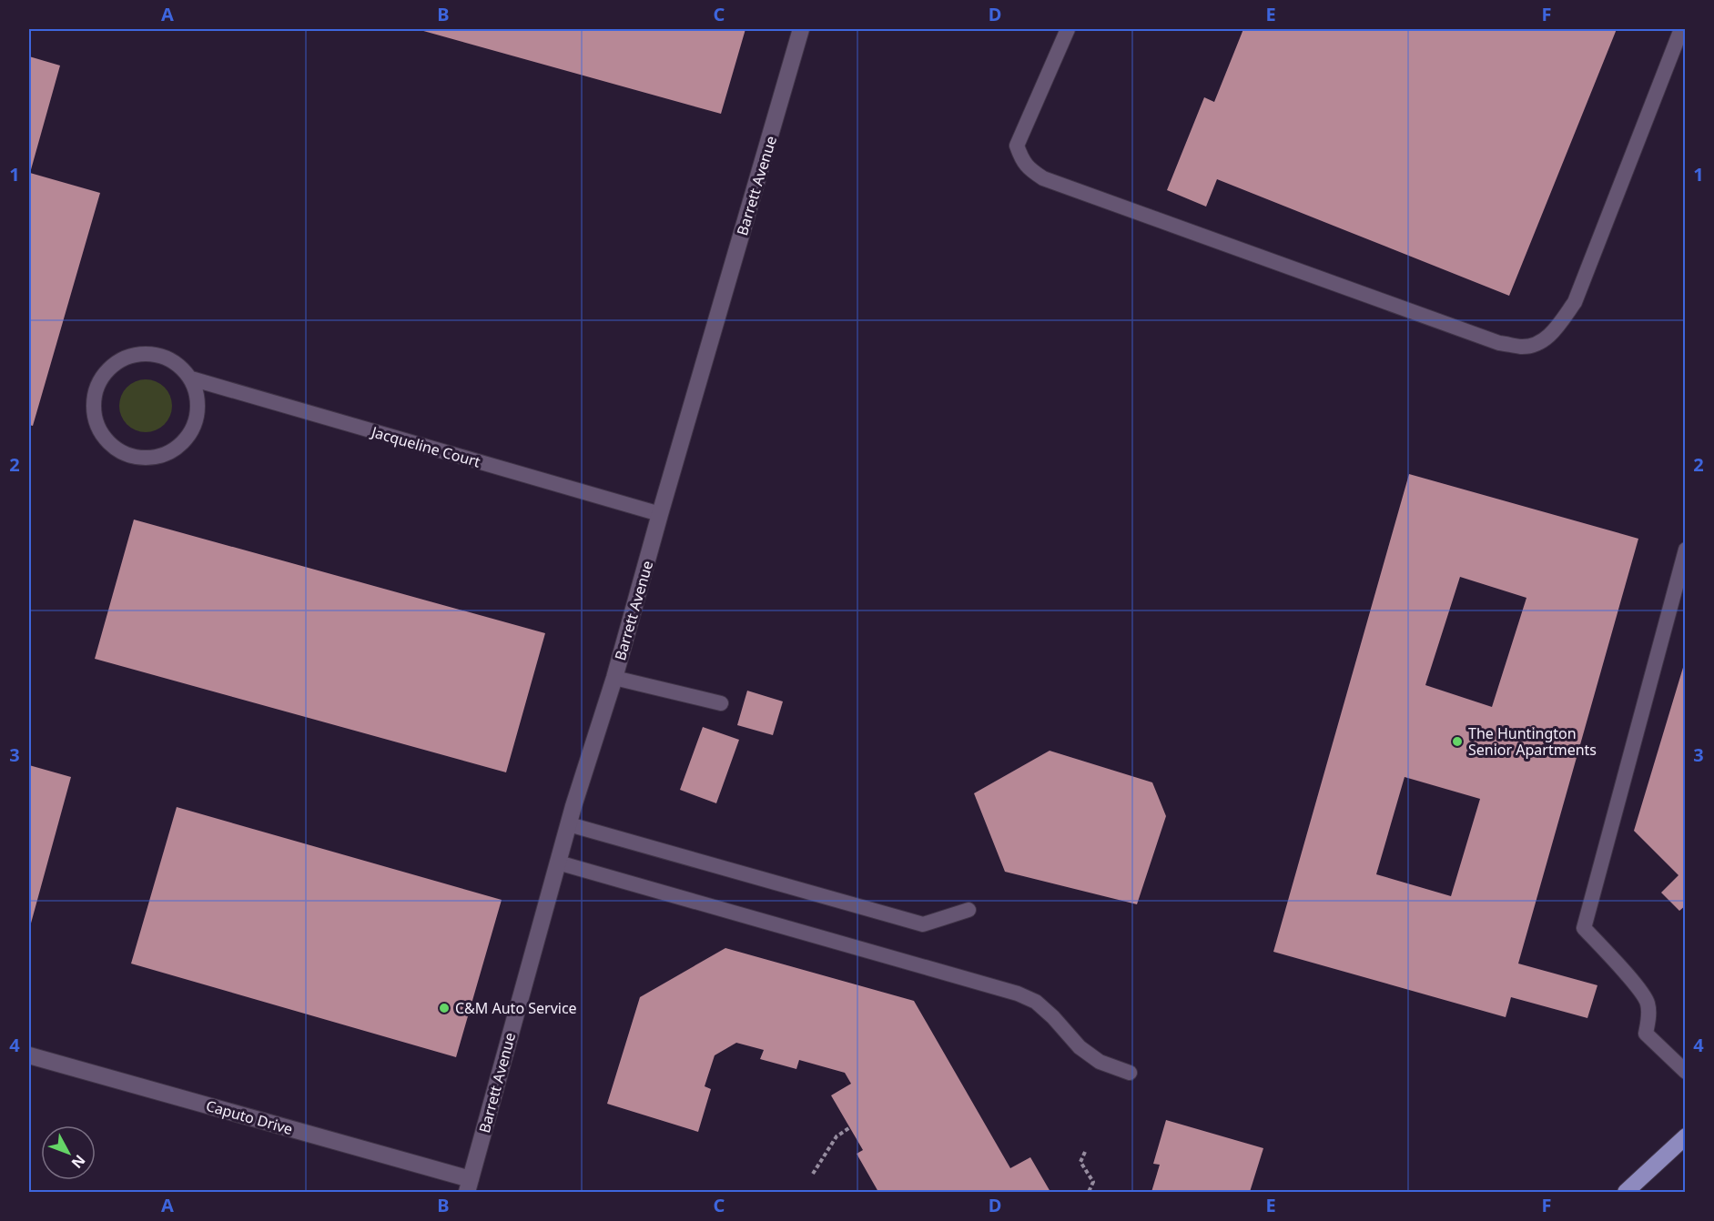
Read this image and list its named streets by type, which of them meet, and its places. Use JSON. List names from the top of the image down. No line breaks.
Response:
{"streets":{"street":["Barrett Avenue","Caputo Drive"],"lane":["Jacqueline Court"]},"crossings":[["Barrett Avenue","Jacqueline Court"],["Barrett Avenue","Caputo Drive"]],"places":["The Huntington Senior Apartments","C&M Auto Service"],"north":"bottom right","grid":{"columns":["A","B","C","D","E","F"],"rows":["1","2","3","4"]}}
